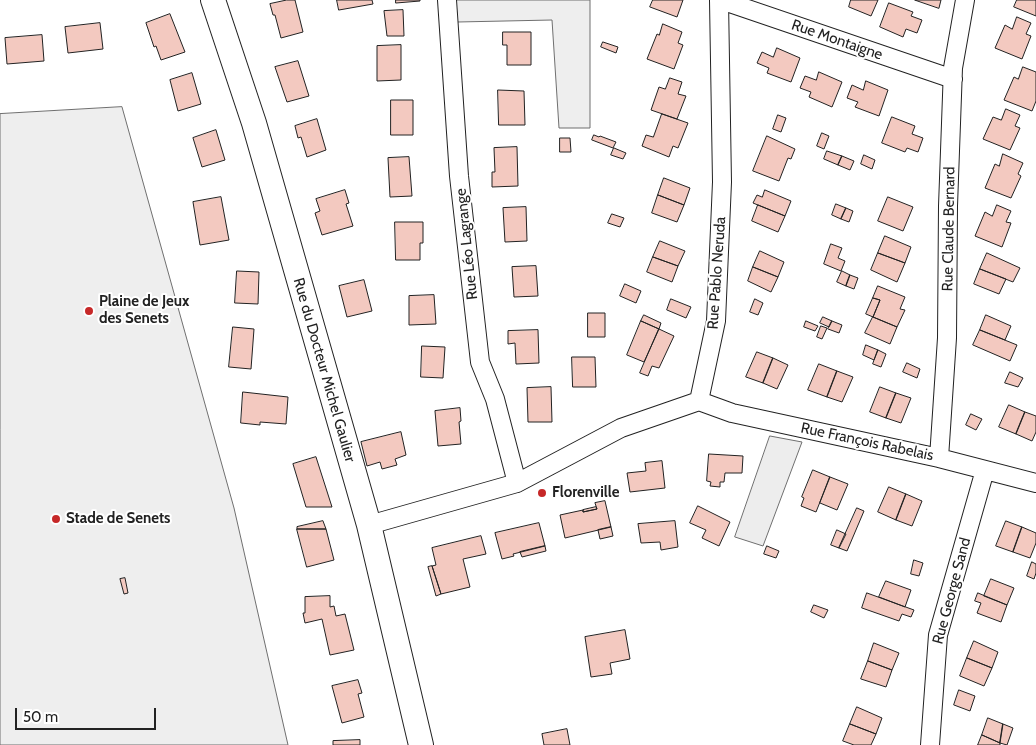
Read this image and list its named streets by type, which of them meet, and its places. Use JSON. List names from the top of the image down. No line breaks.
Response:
{"streets":{"street":["Rue Montaigne","Rue Claude Bernard","Rue Léo Lagrange","Rue Pablo Neruda","Rue du Docteur Michel Gaulier","Rue François Rabelais","Rue George Sand"]},"crossings":[["Rue Montaigne","Rue Claude Bernard"],["Rue Montaigne","Rue Pablo Neruda"],["Rue Claude Bernard","Rue François Rabelais"],["Rue Pablo Neruda","Rue François Rabelais"],["Rue François Rabelais","Rue George Sand"]],"places":["Plaine de Jeux des Senets","Florenville","Stade de Senets"],"scale_bar":"50 m"}
